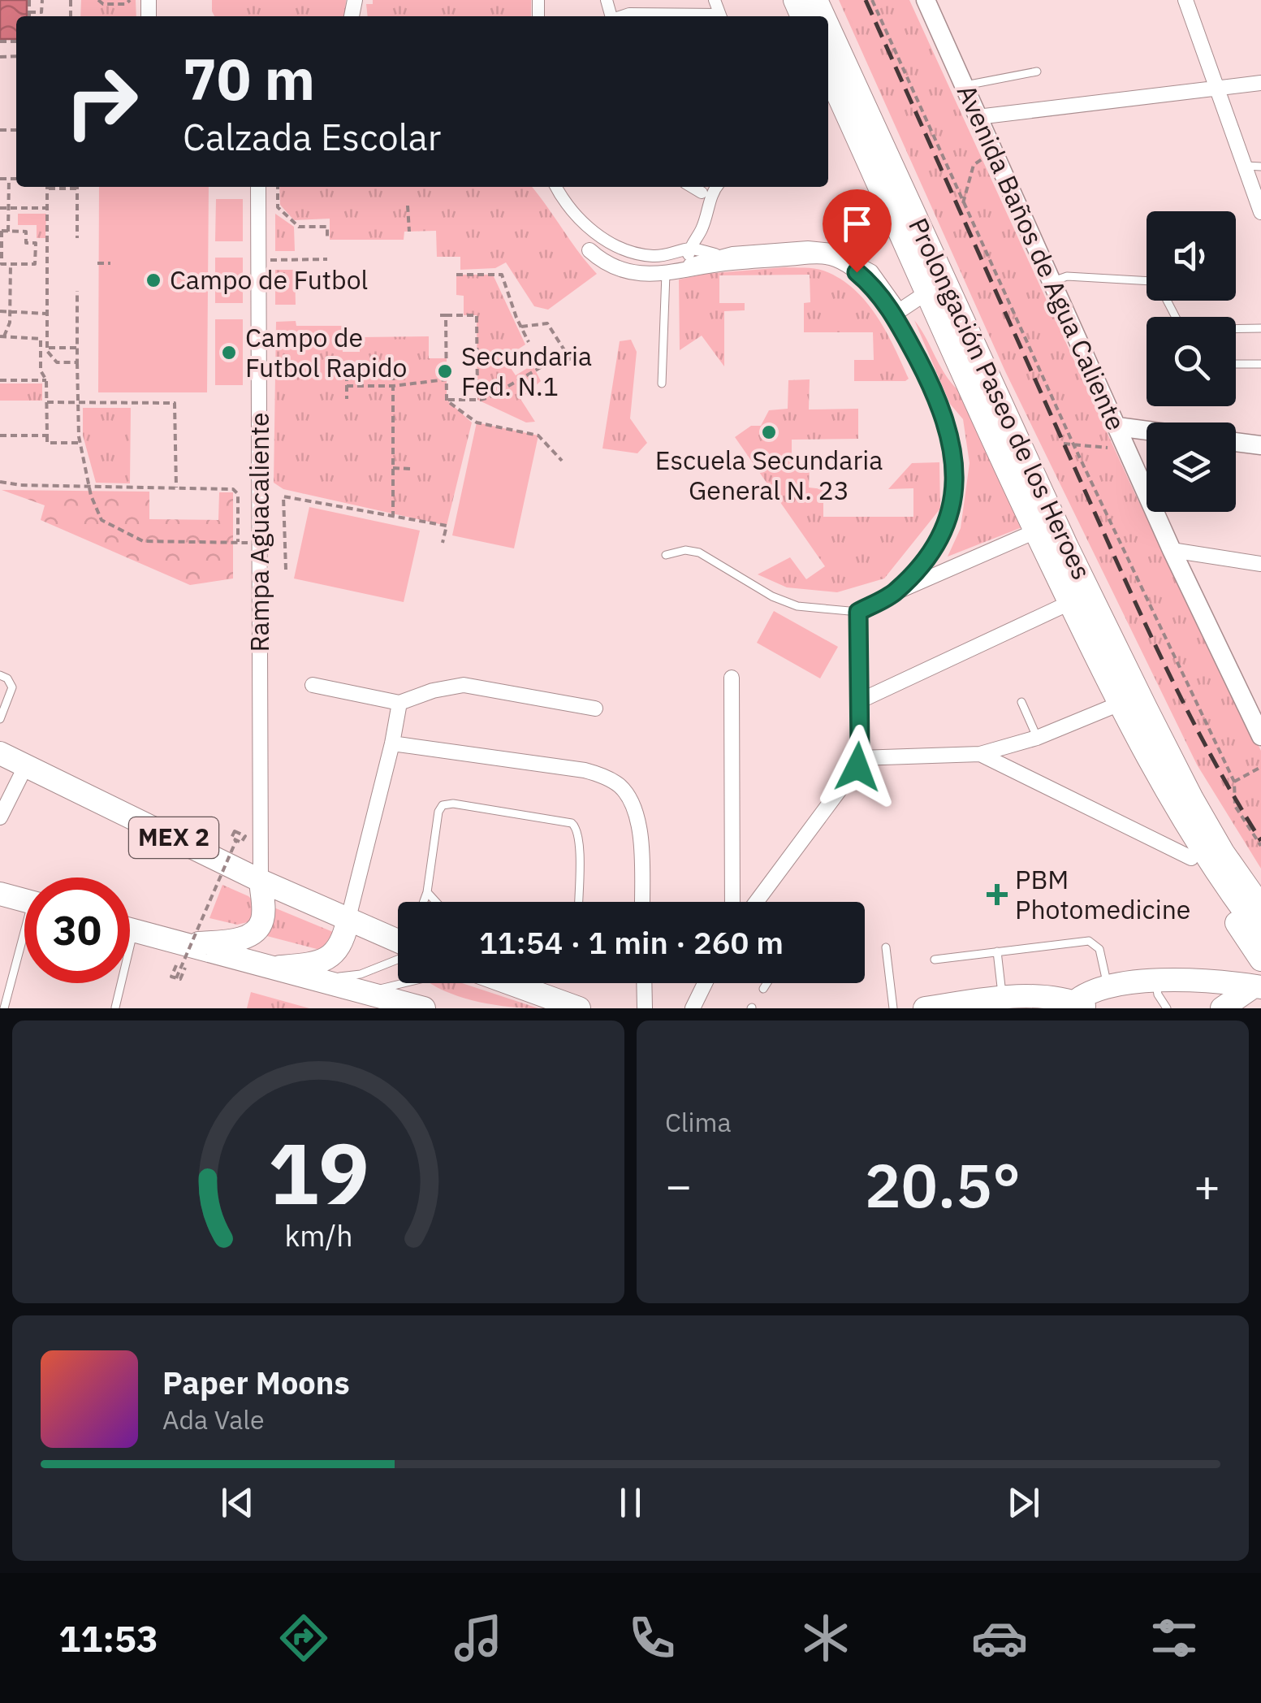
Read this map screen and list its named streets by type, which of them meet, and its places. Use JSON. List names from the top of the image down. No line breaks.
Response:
{"streets":{"main road":["Prolongación Paseo de los Heroes","MEX 2"],"street":["Avenida Baños de Agua Caliente","Rampa Aguacaliente"]},"crossings":[["Rampa Aguacaliente","MEX 2"]],"places":{"other":["Campo de Futbol","Campo de Futbol Rapido","Secundaria Fed. N.1","Escuela Secundaria General N. 23"],"health":["PBM Photomedicine"]},"page":{"turn":["70 m","Calzada Escolar"],"limit":"30","trip":"11:54 · 1 min · 260 m","tile":"Clima","heat":["−","20.5°","+"],"song":["Paper Moons","Ada Vale"],"tabs":"11:53","gauge":["19","km/h"]}}
